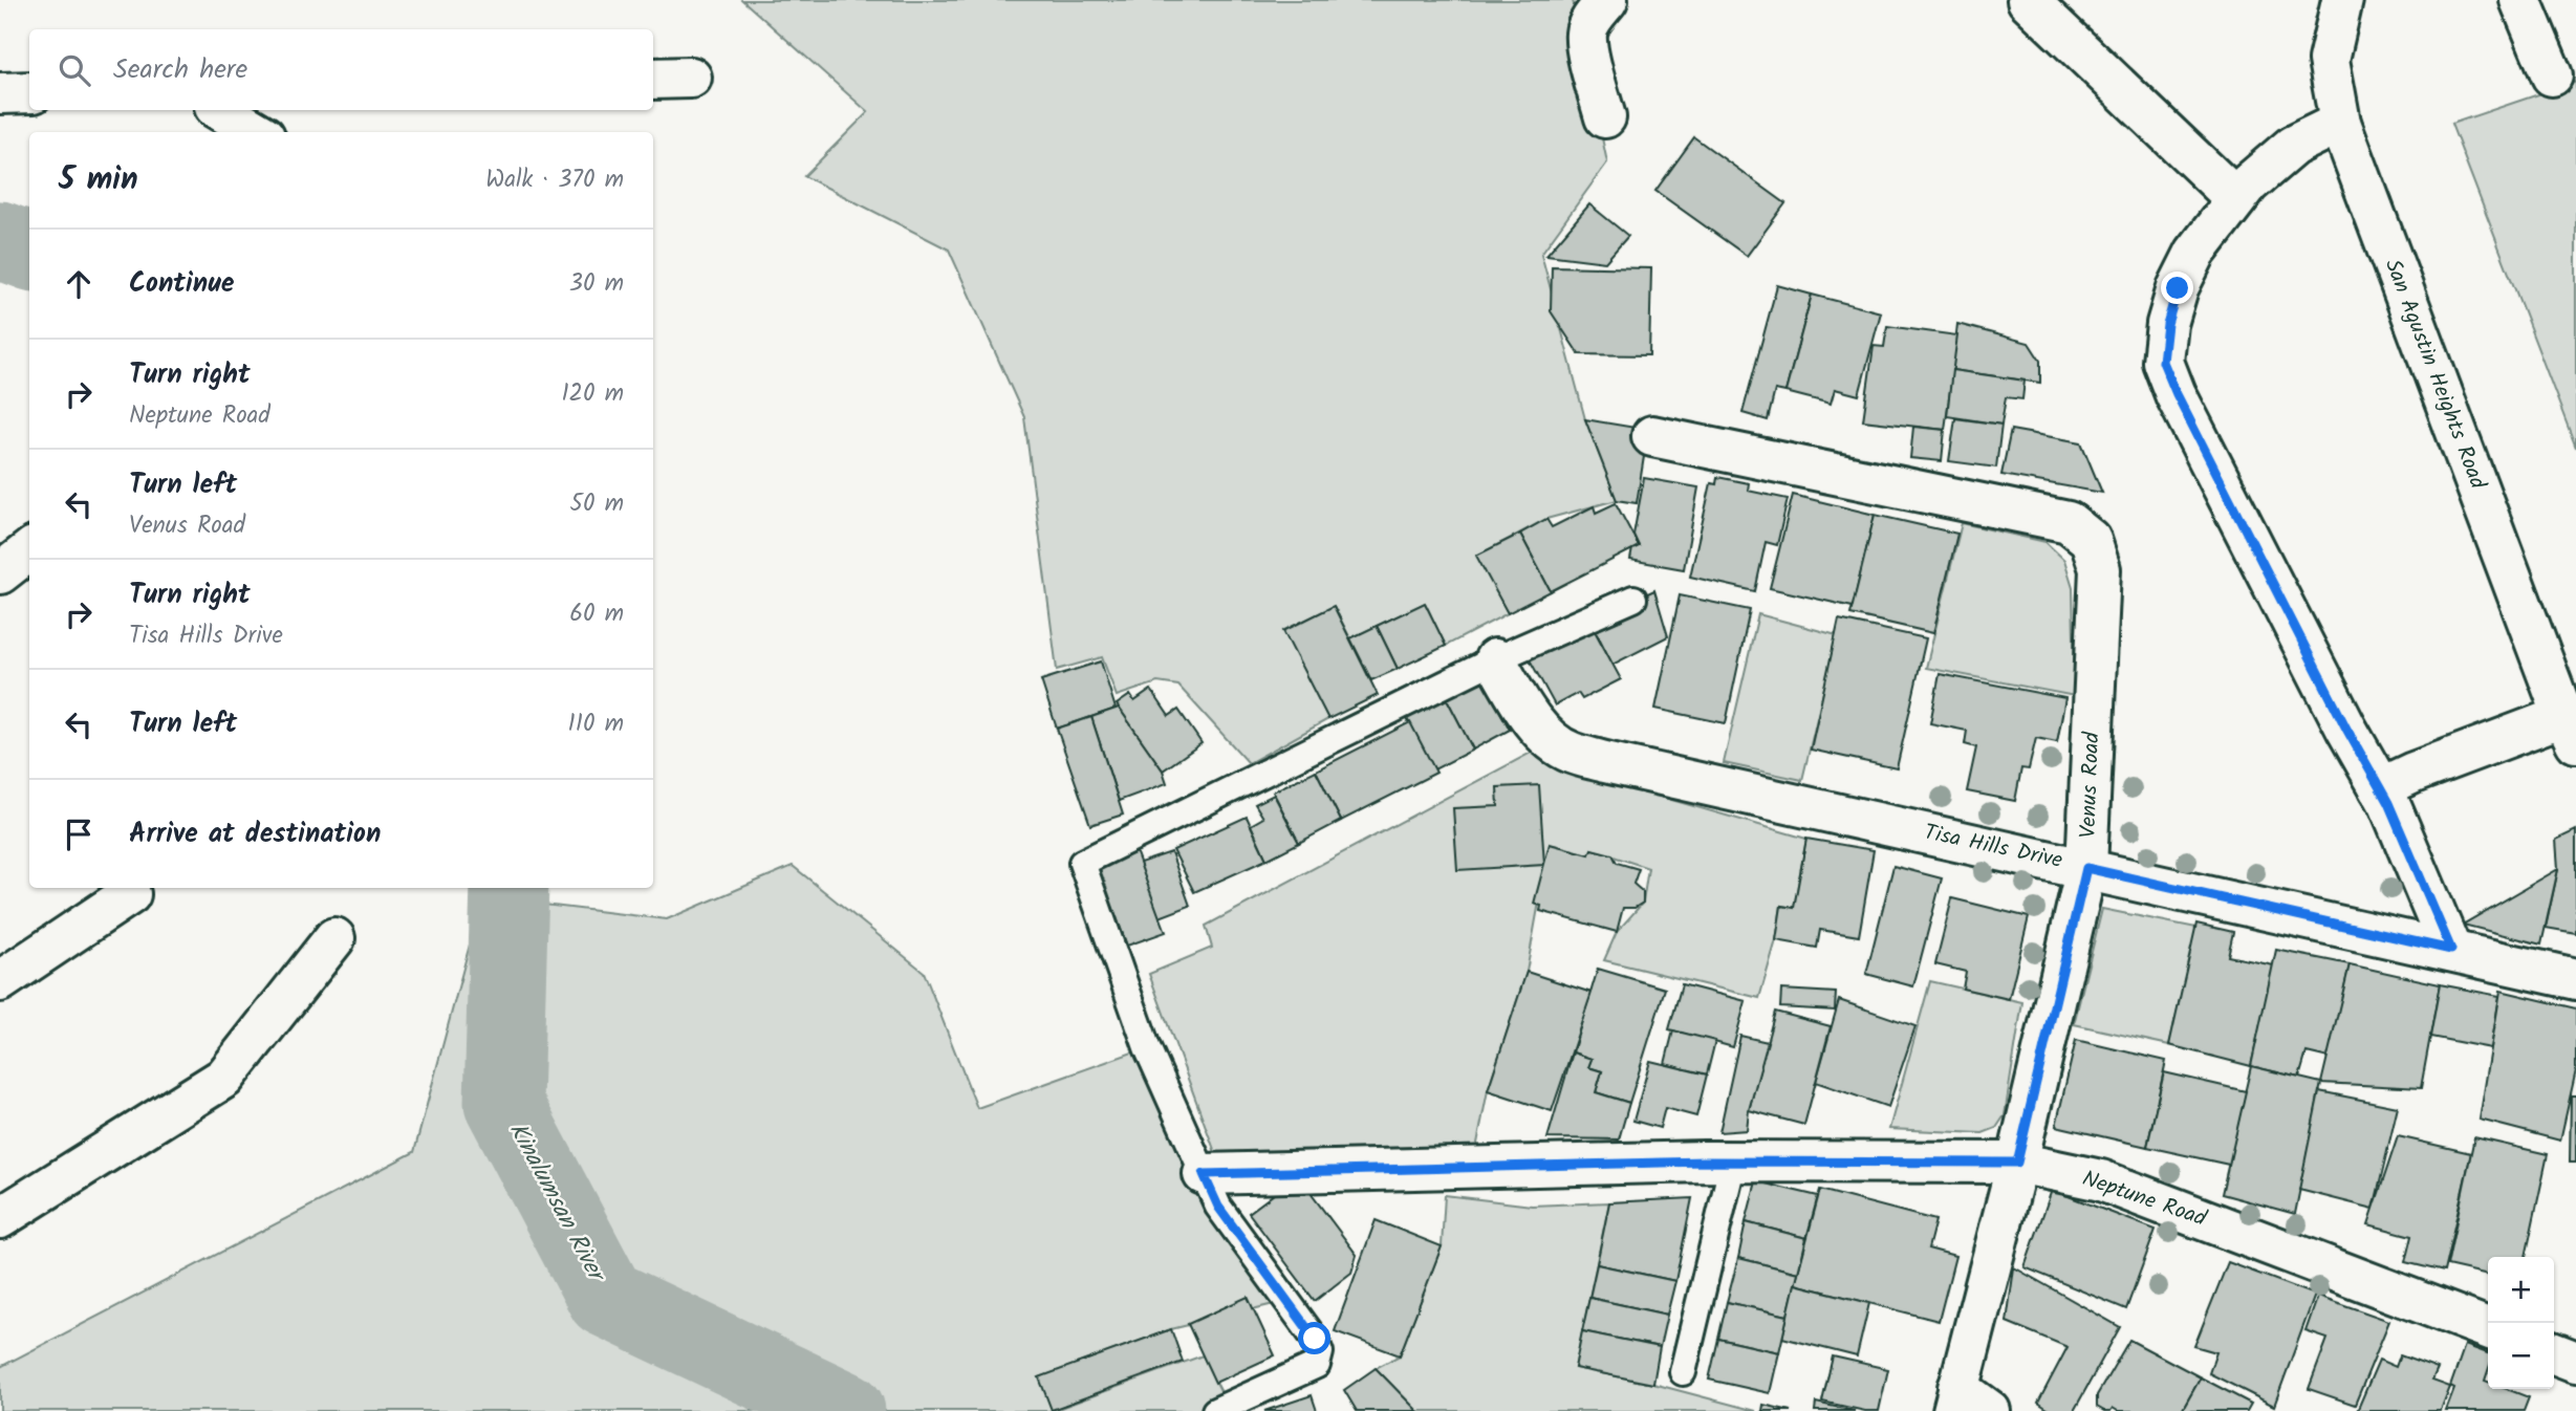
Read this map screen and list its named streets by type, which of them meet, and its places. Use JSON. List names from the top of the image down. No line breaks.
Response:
{"streets":{"street":["San Agustin Heights Road","Venus Road","Tisa Hills Drive","Neptune Road"]},"crossings":[["Venus Road","Tisa Hills Drive"],["Venus Road","Neptune Road"]],"water":["Kinalumsan River"],"page":{"search":"Search here","heading":["5 min","Walk · 370 m"],"list":[["Continue","30 m"],["Turn right","Neptune Road","120 m"],["Turn left","Venus Road","50 m"],["Turn right","Tisa Hills Drive","60 m"],["Turn left","110 m"],"Arrive at destination"],"map_buttons":["+","−"]}}
